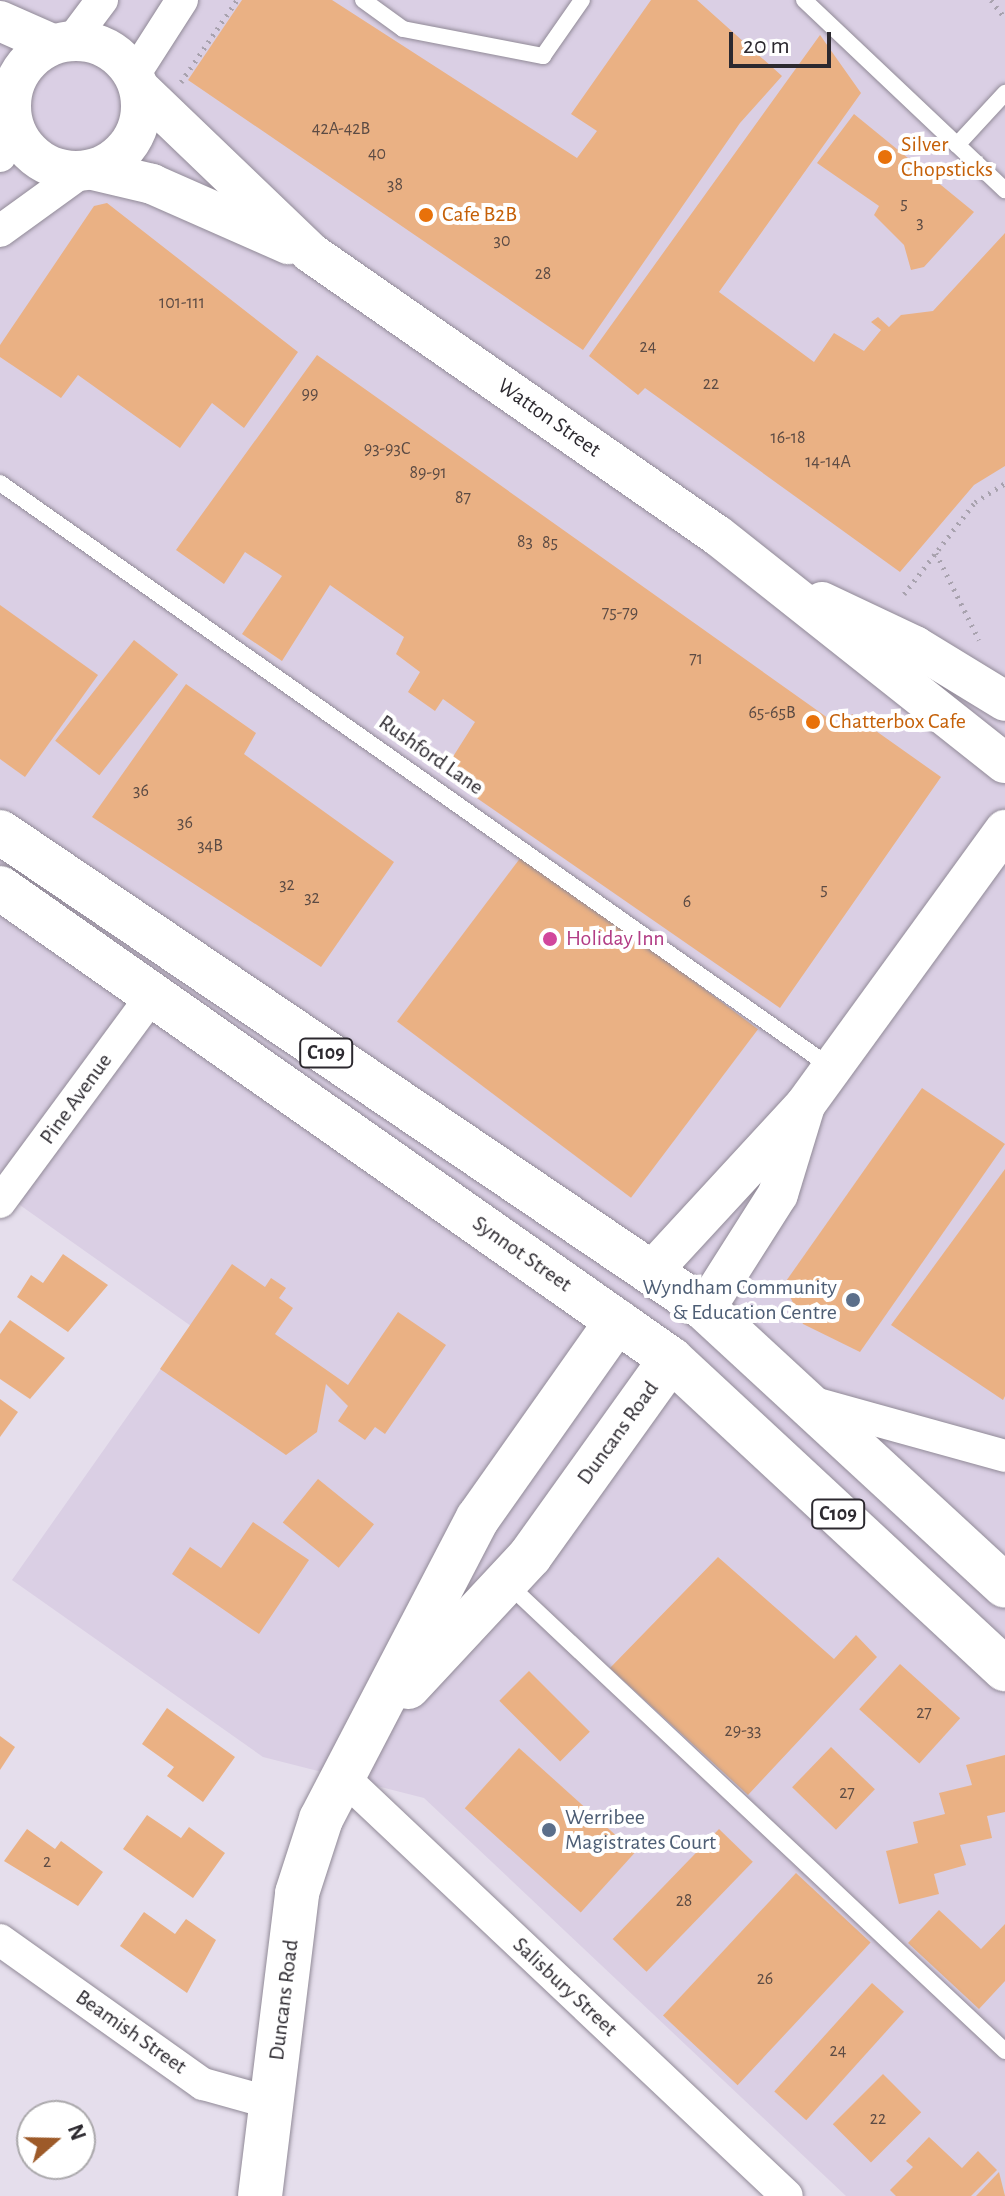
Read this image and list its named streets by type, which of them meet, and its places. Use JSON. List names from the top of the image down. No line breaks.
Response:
{"streets":{"main road":["C109","Synnot Street","Duncans Road"],"street":["Watton Street","Pine Avenue","Salisbury Street","Beamish Street"],"lane":["Rushford Lane"]},"crossings":[["Rushford Lane","Duncans Road"],["C109","Duncans Road"],["Pine Avenue","Synnot Street"],["Synnot Street","Duncans Road"],["Duncans Road","Salisbury Street"],["Duncans Road","Beamish Street"]],"places":["Silver Chopsticks","Cafe B2B","Chatterbox Cafe","Holiday Inn","Wyndham Community & Education Centre","Werribee Magistrates Court"],"house_numbers":["42A-42B","40","38","5","3","30","28","101-111","24","22","99","16-18","93-93C","14-14A","89-91","87","83","85","75-79","71","65-65B","36","36","34B","32","5","32","6","27","29-33","27","2","28","26","24","22"],"scale_bar":"20 m","north":"right"}
